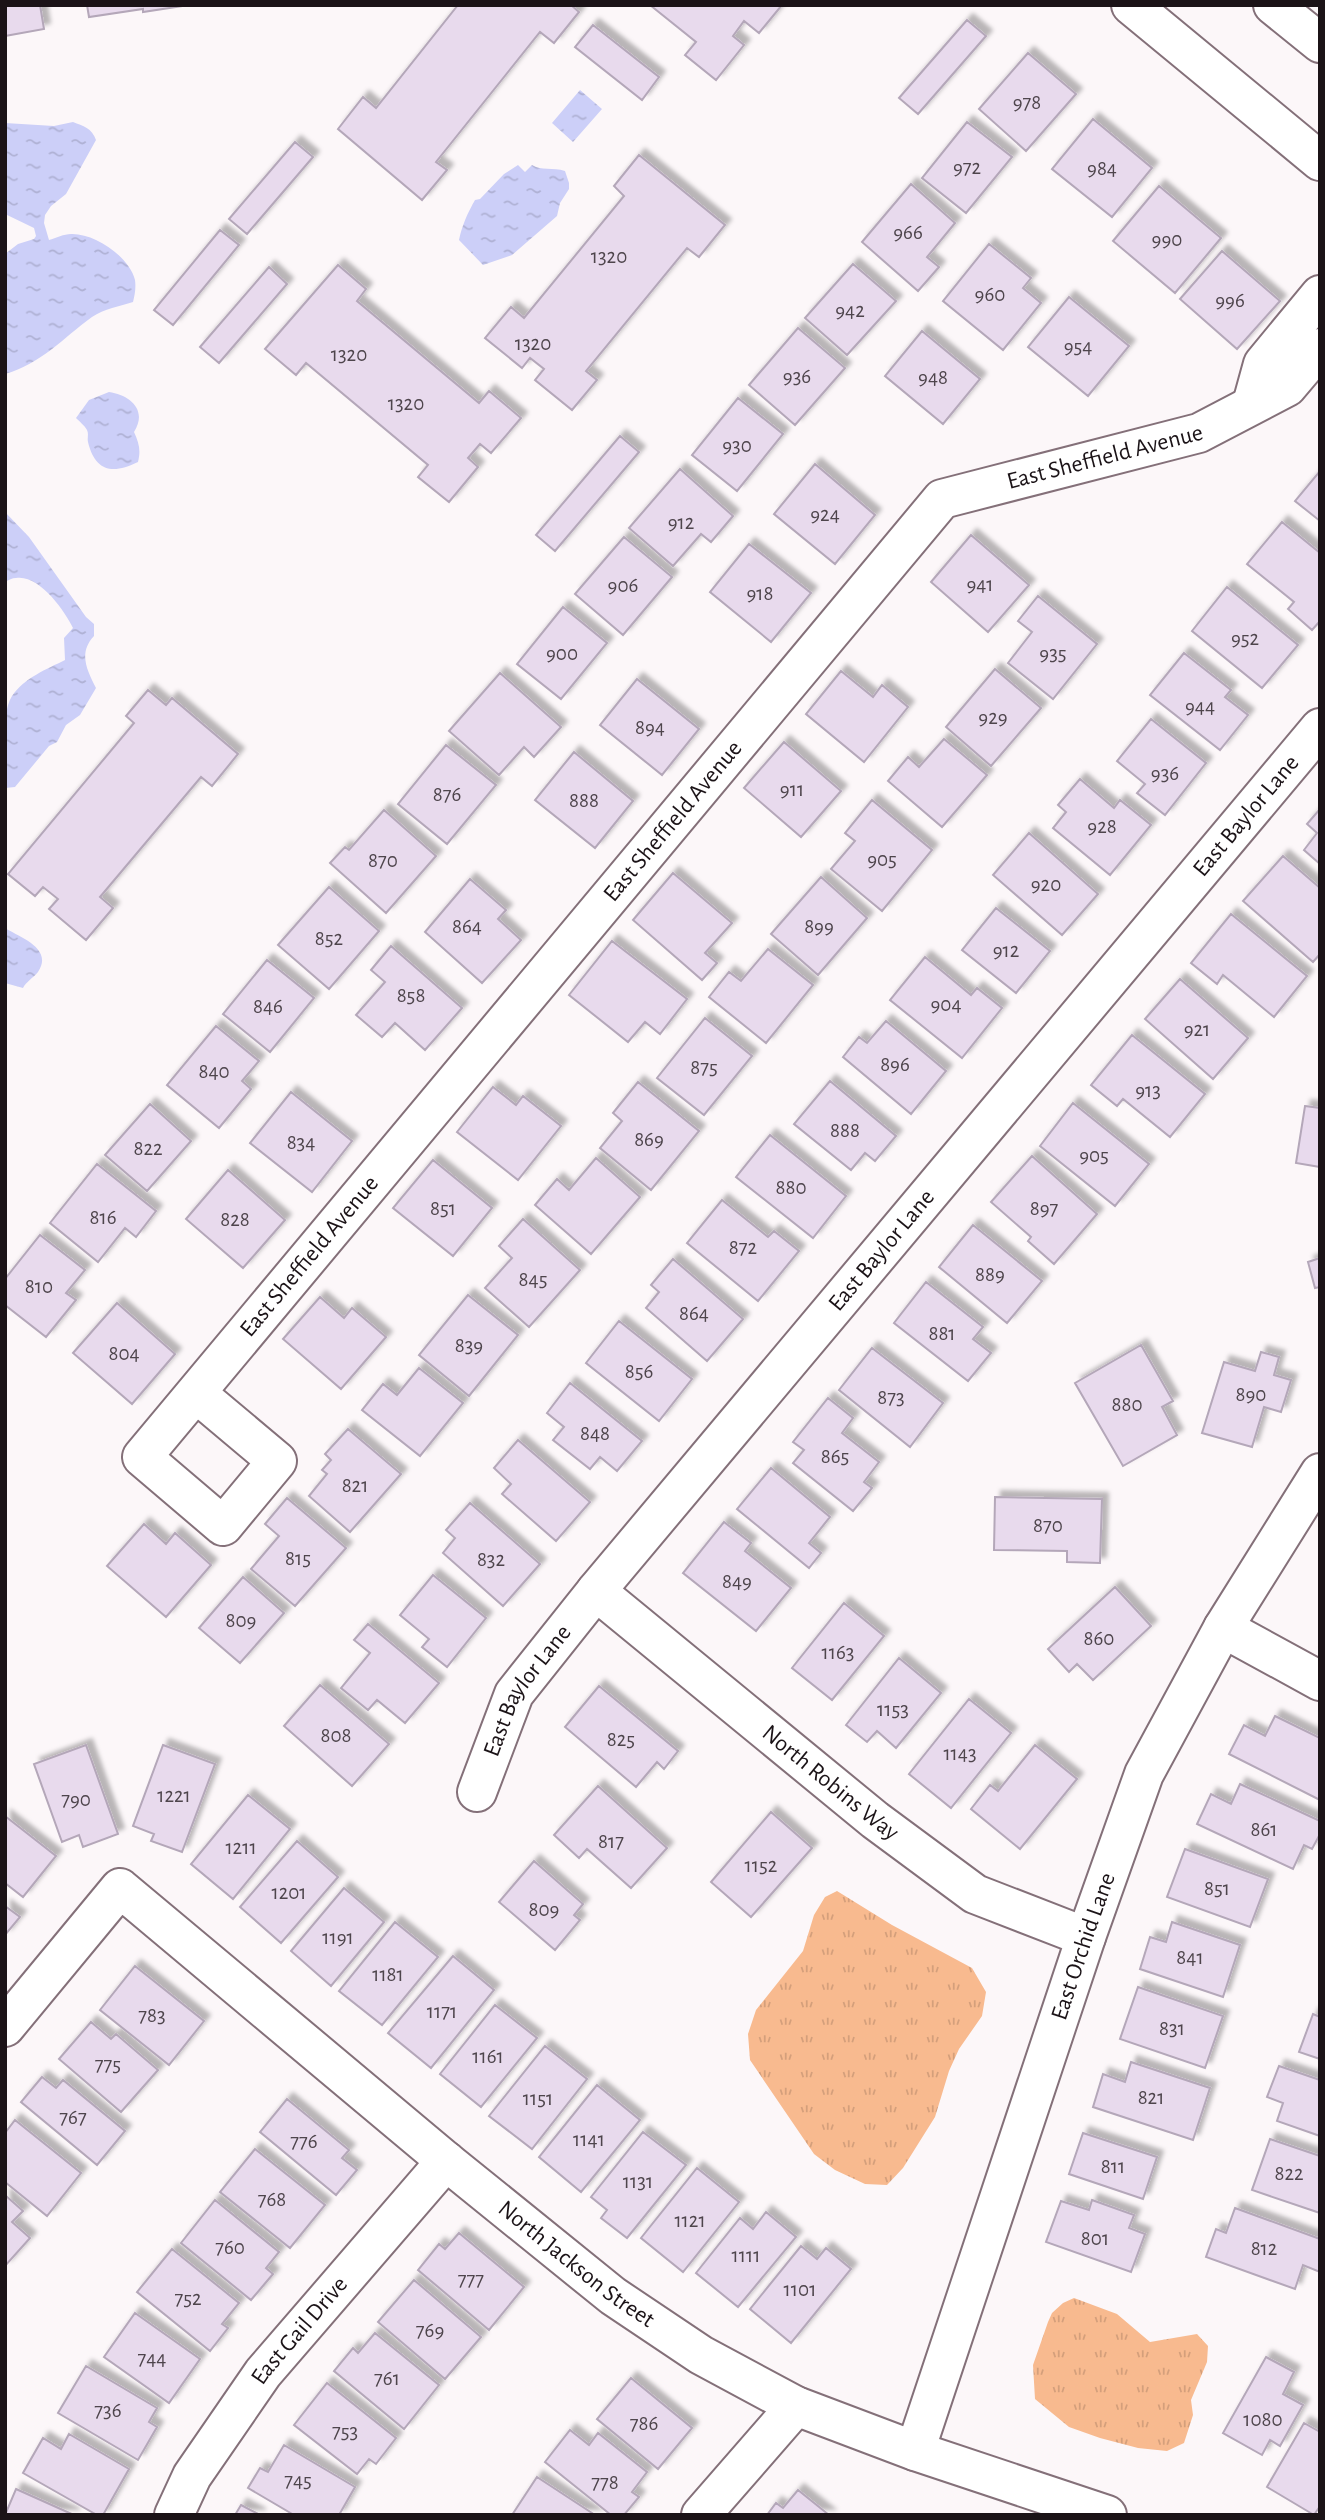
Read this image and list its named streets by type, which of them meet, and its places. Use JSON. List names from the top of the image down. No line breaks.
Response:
{"streets":{"street":["East Sheffield Avenue","East Baylor Lane","North Robins Way","East Orchid Lane","North Jackson Street","East Gail Drive"]},"crossings":[["East Baylor Lane","North Robins Way"],["North Robins Way","East Orchid Lane"],["East Orchid Lane","North Jackson Street"],["North Jackson Street","East Gail Drive"]],"house_numbers":["978","972","984","966","990","1320","960","996","942","1320","954","1320","936","948","1320","930","924","912","941","906","918","952","900","935","944","929","894","936","911","876","888","928","905","870","920","864","899","852","912","858","904","846","921","896","875","840","913","888","869","834","822","905","880","851","897","816","828","872","889","845","810","864","881","839","804","856","890","873","880","848","865","821","870","815","832","849","809","860","1163","1153","808","825","1143","1221","790","861","817","1211","1152","851","1201","809","1191","841","1181","1171","783","831","1161","775","821","1151","767","1141","776","811","822","1131","768","1121","801","760","812","1111","777","1101","752","769","744","761","736","1080","786","753","745","778"]}
